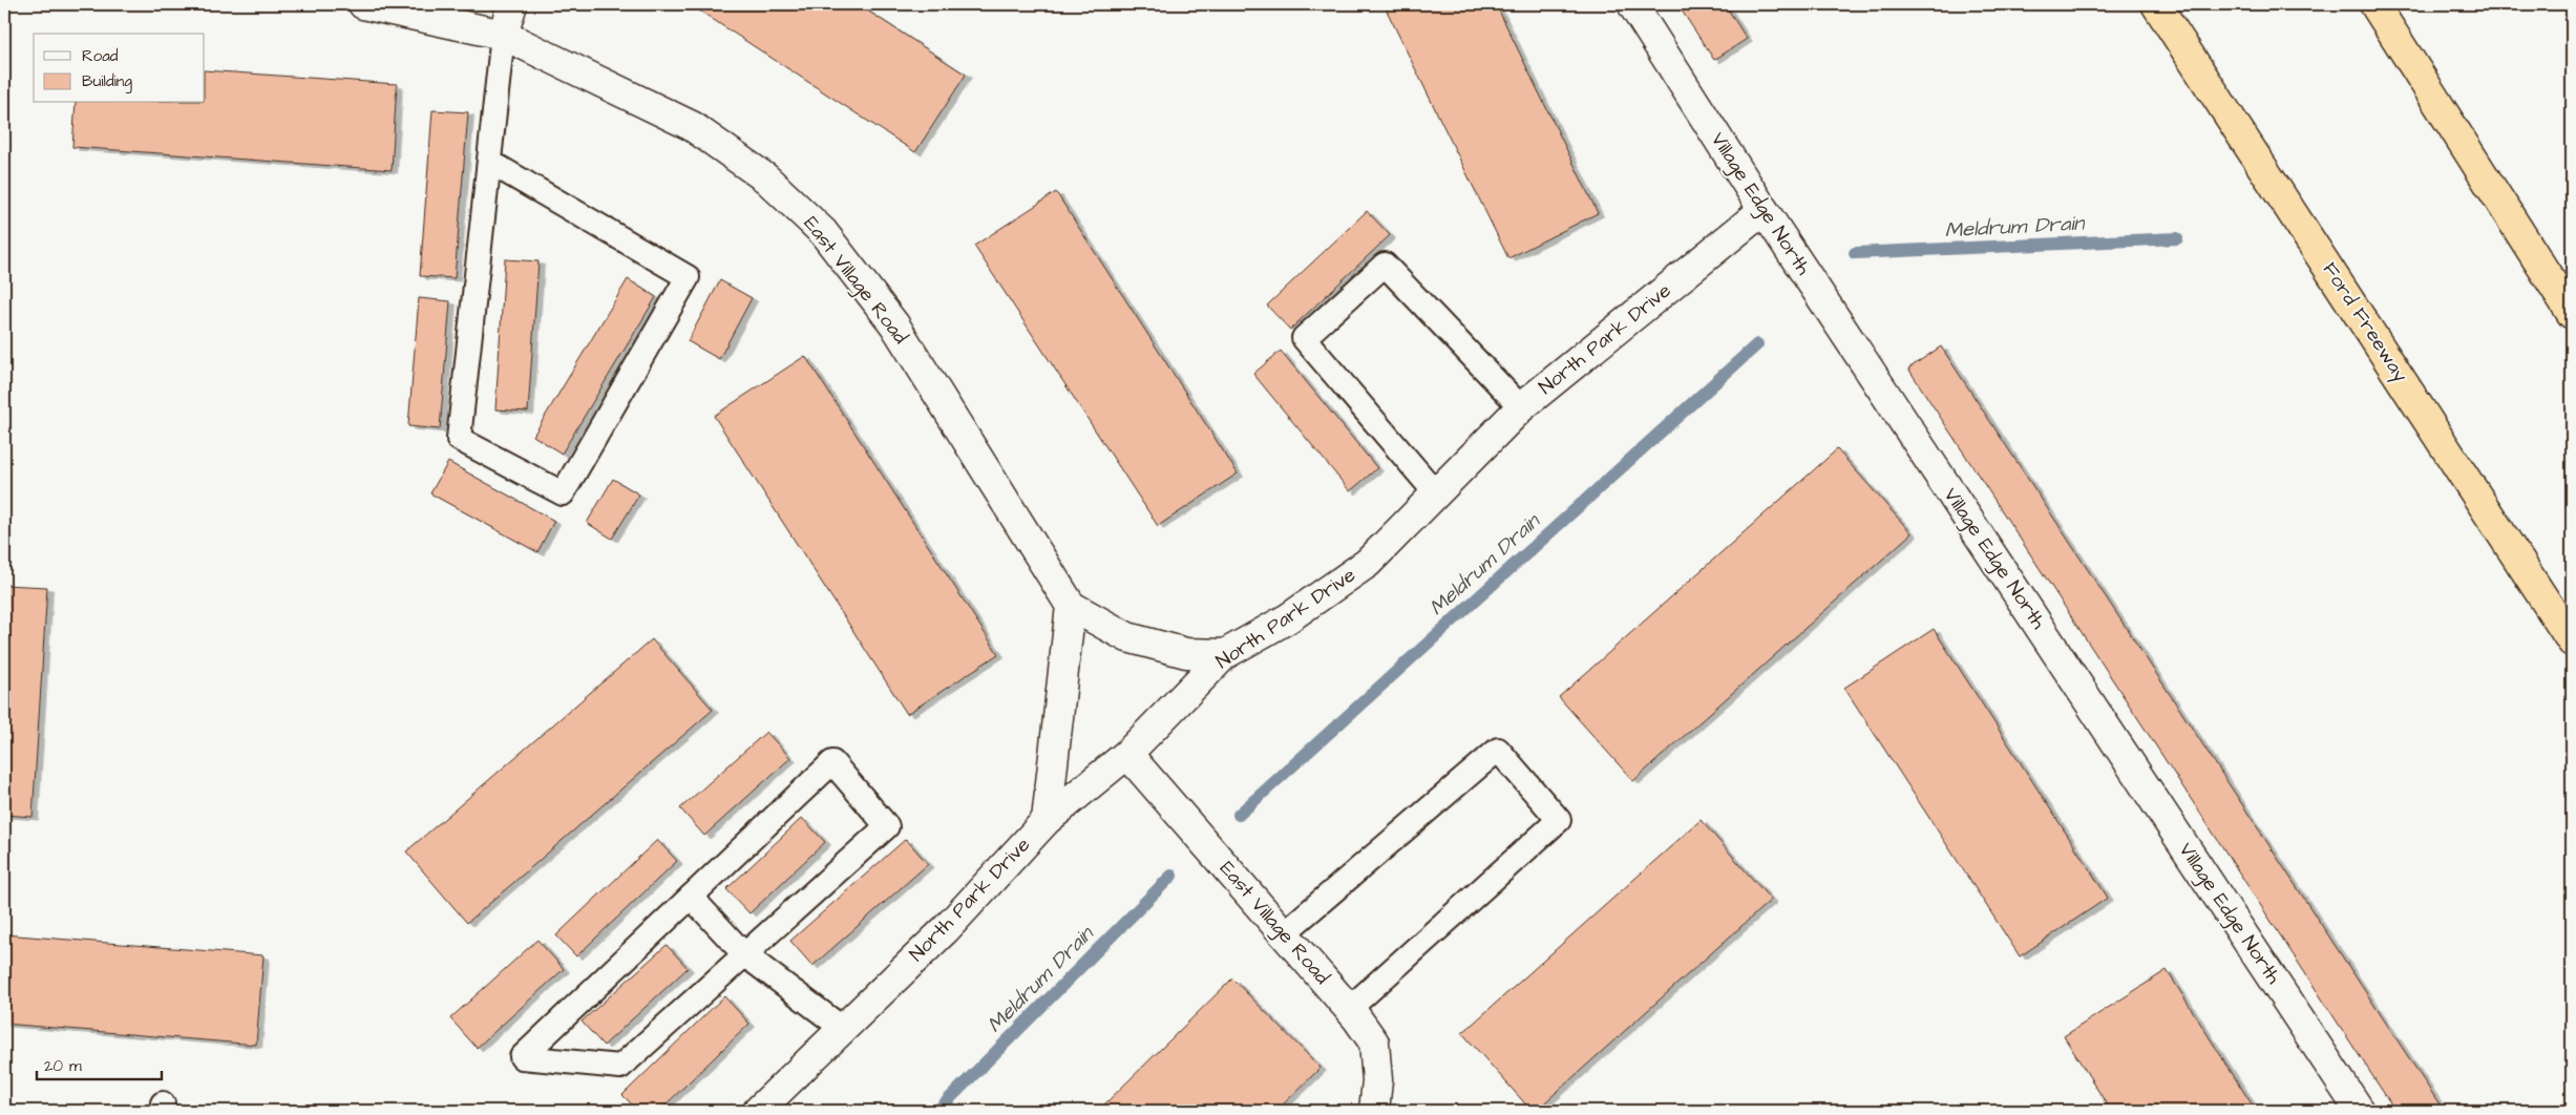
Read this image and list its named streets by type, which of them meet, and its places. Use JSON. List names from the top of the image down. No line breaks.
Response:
{"streets":{"highway":["Ford Freeway"],"street":["Village Edge North","East Village Road","North Park Drive"]},"crossings":[["Village Edge North","North Park Drive"],["East Village Road","North Park Drive"]],"water":["Meldrum Drain"],"legend":["Road","Building"],"scale_bar":"20 m"}
